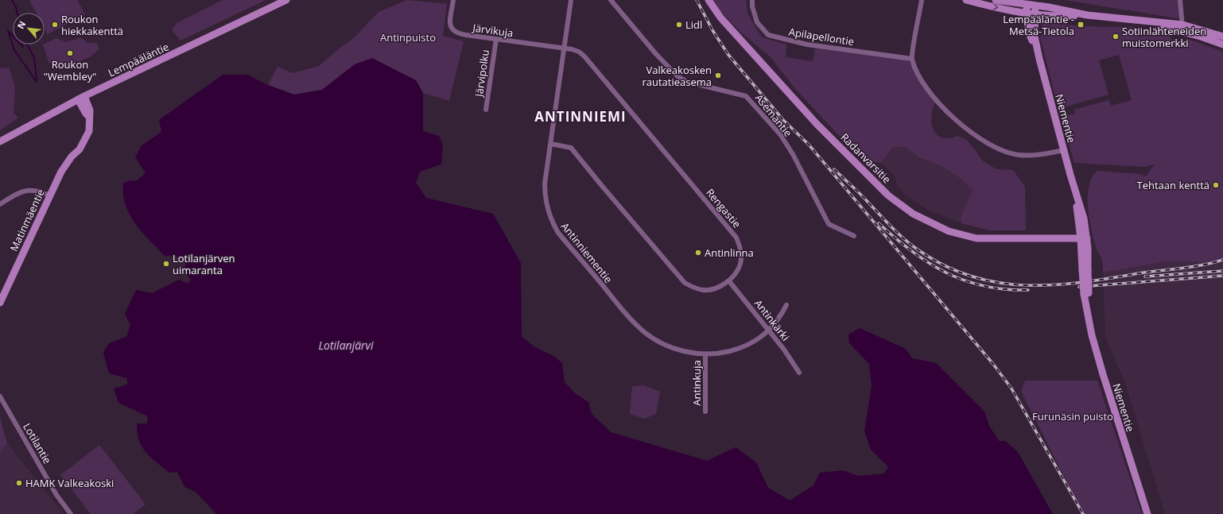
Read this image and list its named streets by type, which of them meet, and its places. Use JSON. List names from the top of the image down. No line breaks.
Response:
{"streets":{"main road":["Lempääläntie","Niementie","Radanvarsitie","Matinmäentie"],"street":["Järvikuja","Apilapellontie","Järvipolku","Asemantie","Rengastie","Antinniementie","Antinkärki","Antinkuja","Lotilantie"]},"crossings":[["Järvikuja","Järvipolku"],["Järvikuja","Rengastie"],["Järvikuja","Antinniementie"],["Lempääläntie","Matinmäentie"],["Niementie","Radanvarsitie"],["Rengastie","Antinniementie"],["Rengastie","Antinkärki"],["Antinniementie","Antinkärki"],["Antinniementie","Antinkuja"]],"districts":["ANTINNIEMI"],"water":["Lotilanjärvi"],"parks":["Antinpuisto","Furunäsin puisto"],"places":{"other":["Roukon hiekkakenttä","Lidl","Sotiinlähteneiden muistomerkki","Roukon \"Wembley\"","Valkeakosken rautatieasema","Tehtaan kenttä","Antinlinna","Lotilanjärven uimaranta","HAMK Valkeakoski"],"transit":["Lempääläntie - Metsä-Tietola"]},"north":"top left"}
